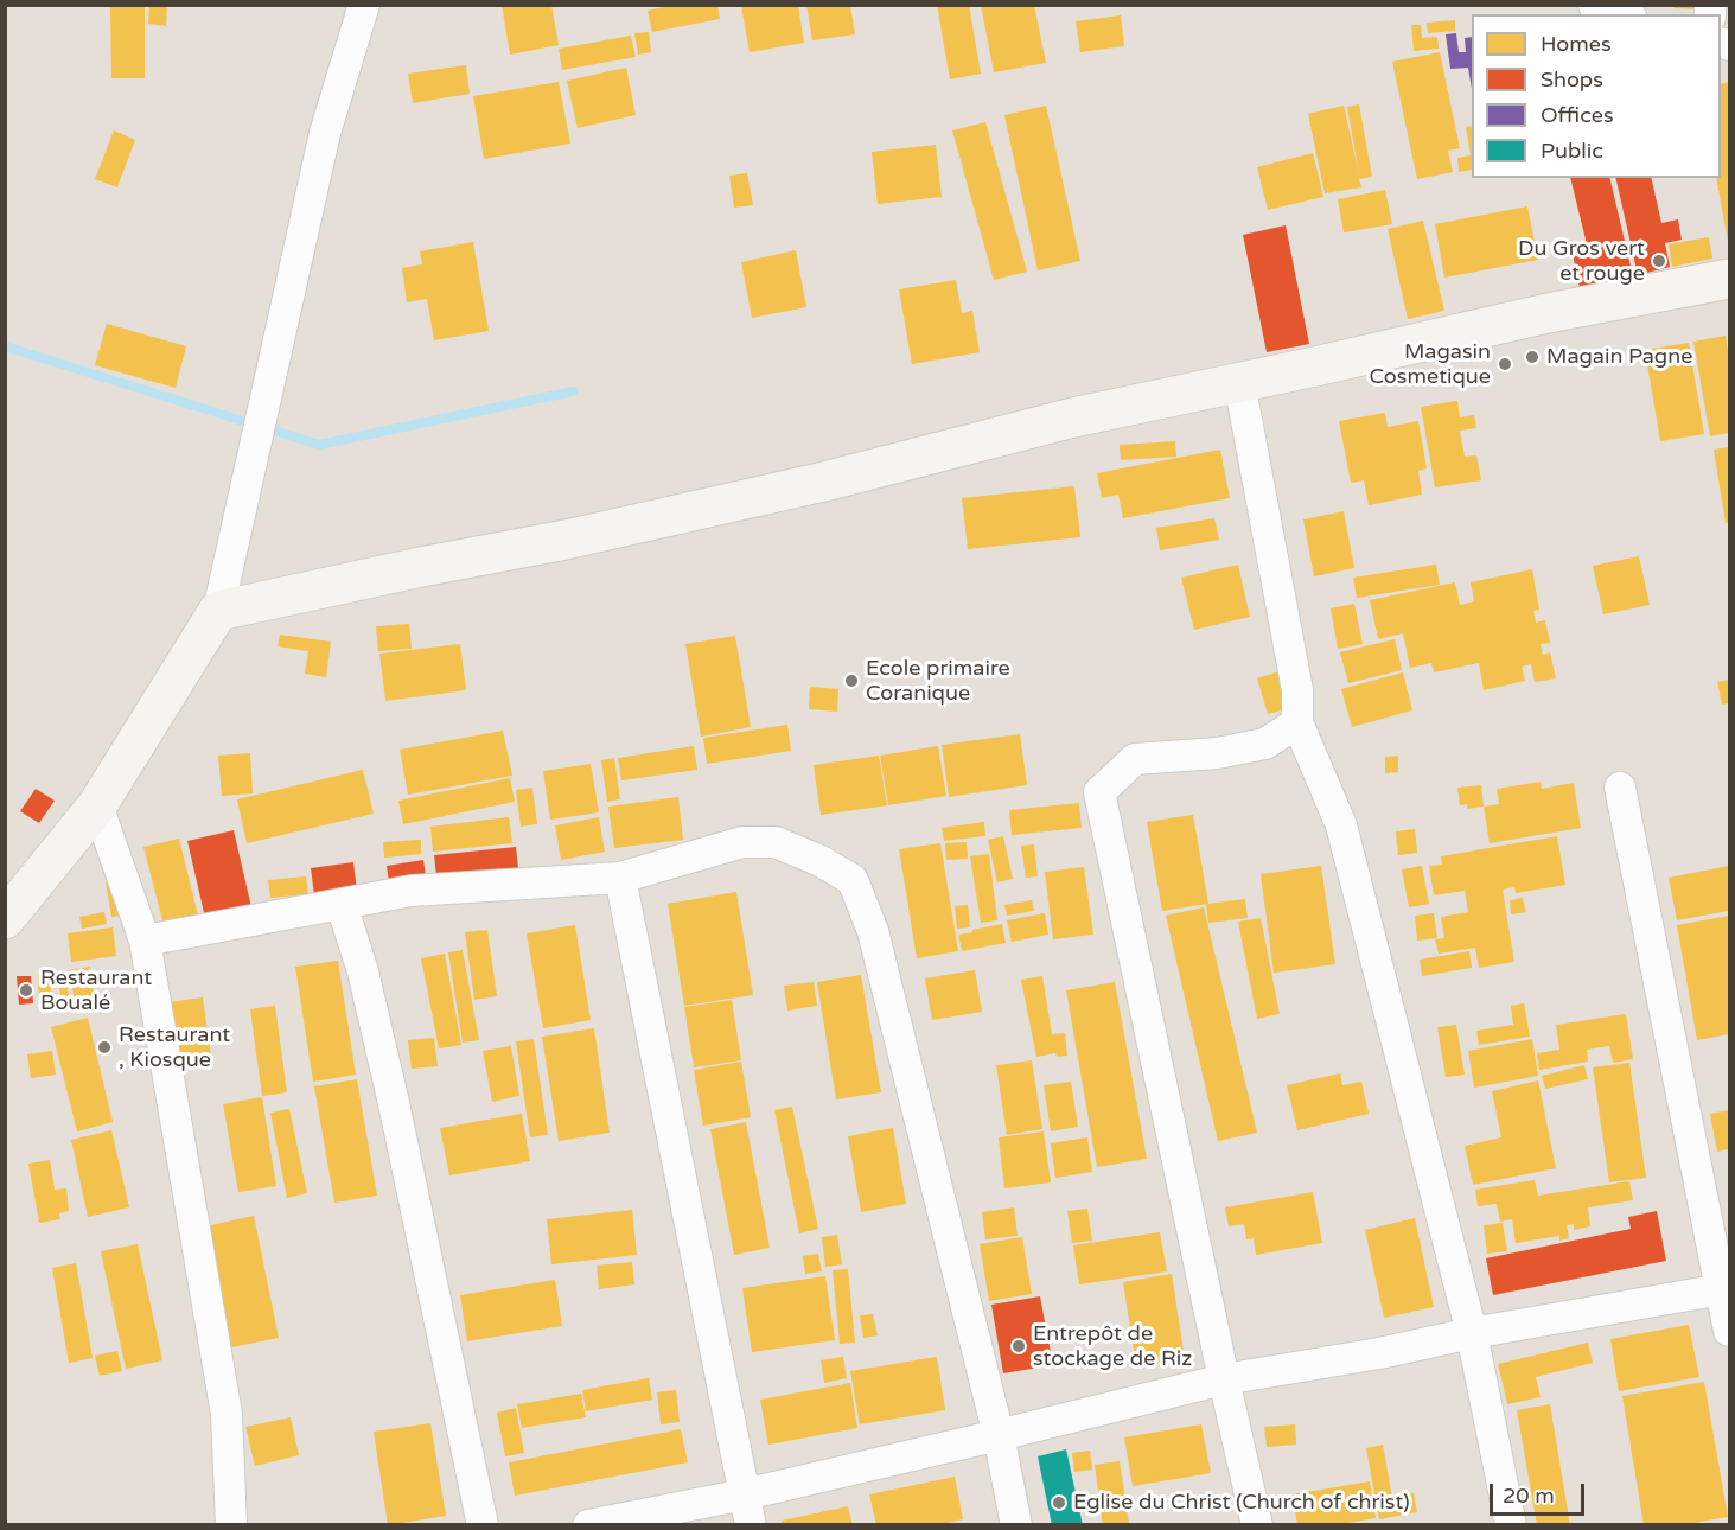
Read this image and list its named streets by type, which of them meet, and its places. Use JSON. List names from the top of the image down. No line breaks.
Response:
{"places":["Du Gros vert et rouge","Magain Pagne","Magasin Cosmetique","Ecole primaire Coranique","Restaurant Boualé","Restaurant , Kiosque","Entrepôt de stockage de Riz","Eglise du Christ (Church of christ)"],"legend":["Homes","Shops","Offices","Public"],"scale_bar":"20 m"}
